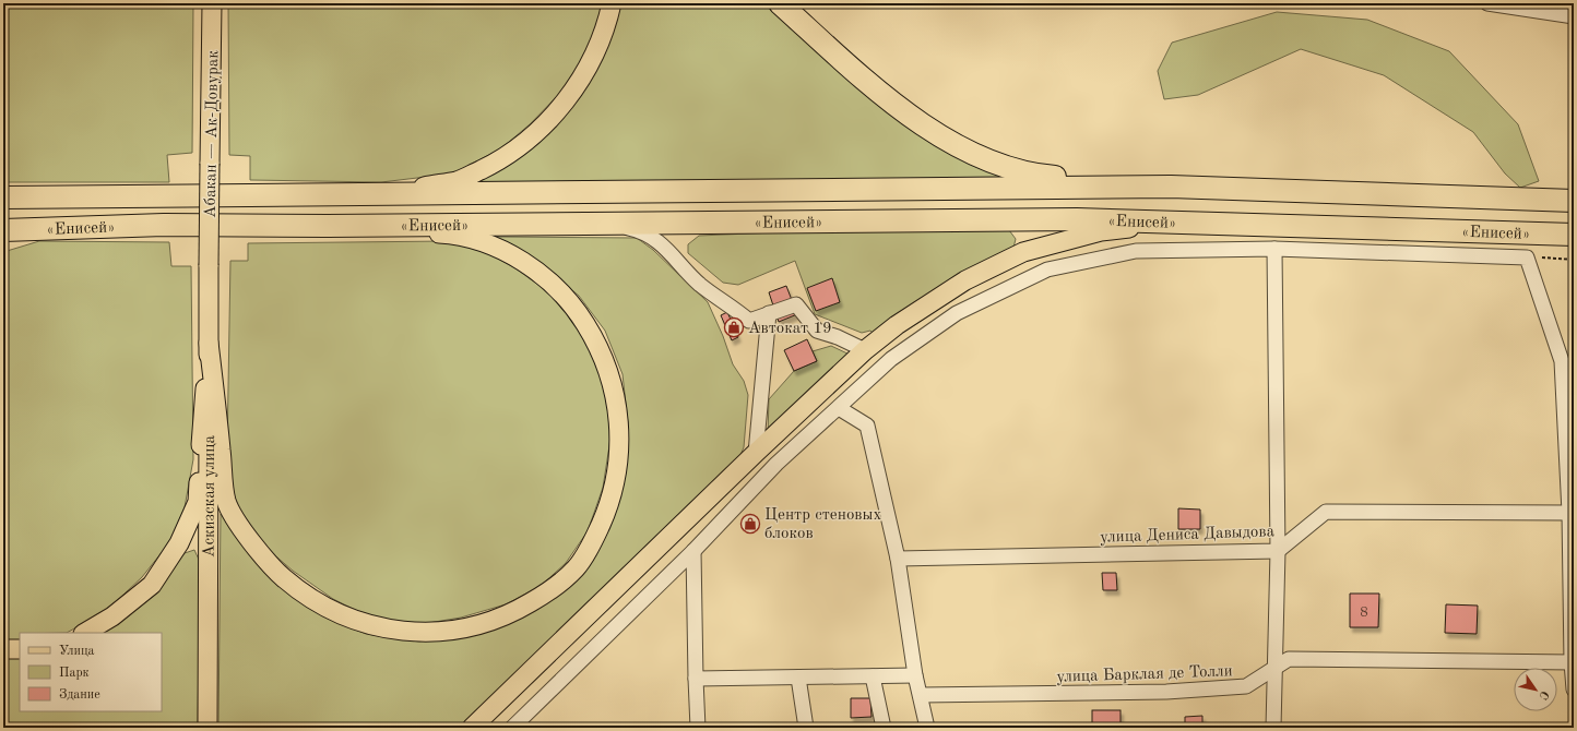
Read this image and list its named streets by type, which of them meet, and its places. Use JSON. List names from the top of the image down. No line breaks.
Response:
{"streets":{"highway":["«Енисей»"],"main road":["Абакан — Ак-Довурак","Аскизская улица"],"street":["улица Дениса Давыдова","улица Барклая де Толли"]},"crossings":[["Абакан — Ак-Довурак","Аскизская улица"]],"places":{"shop":["Автокат 19","Центр стеновых блоков"]},"house_numbers":["8"],"legend":["Улица","Парк","Здание"],"north":"bottom right"}
